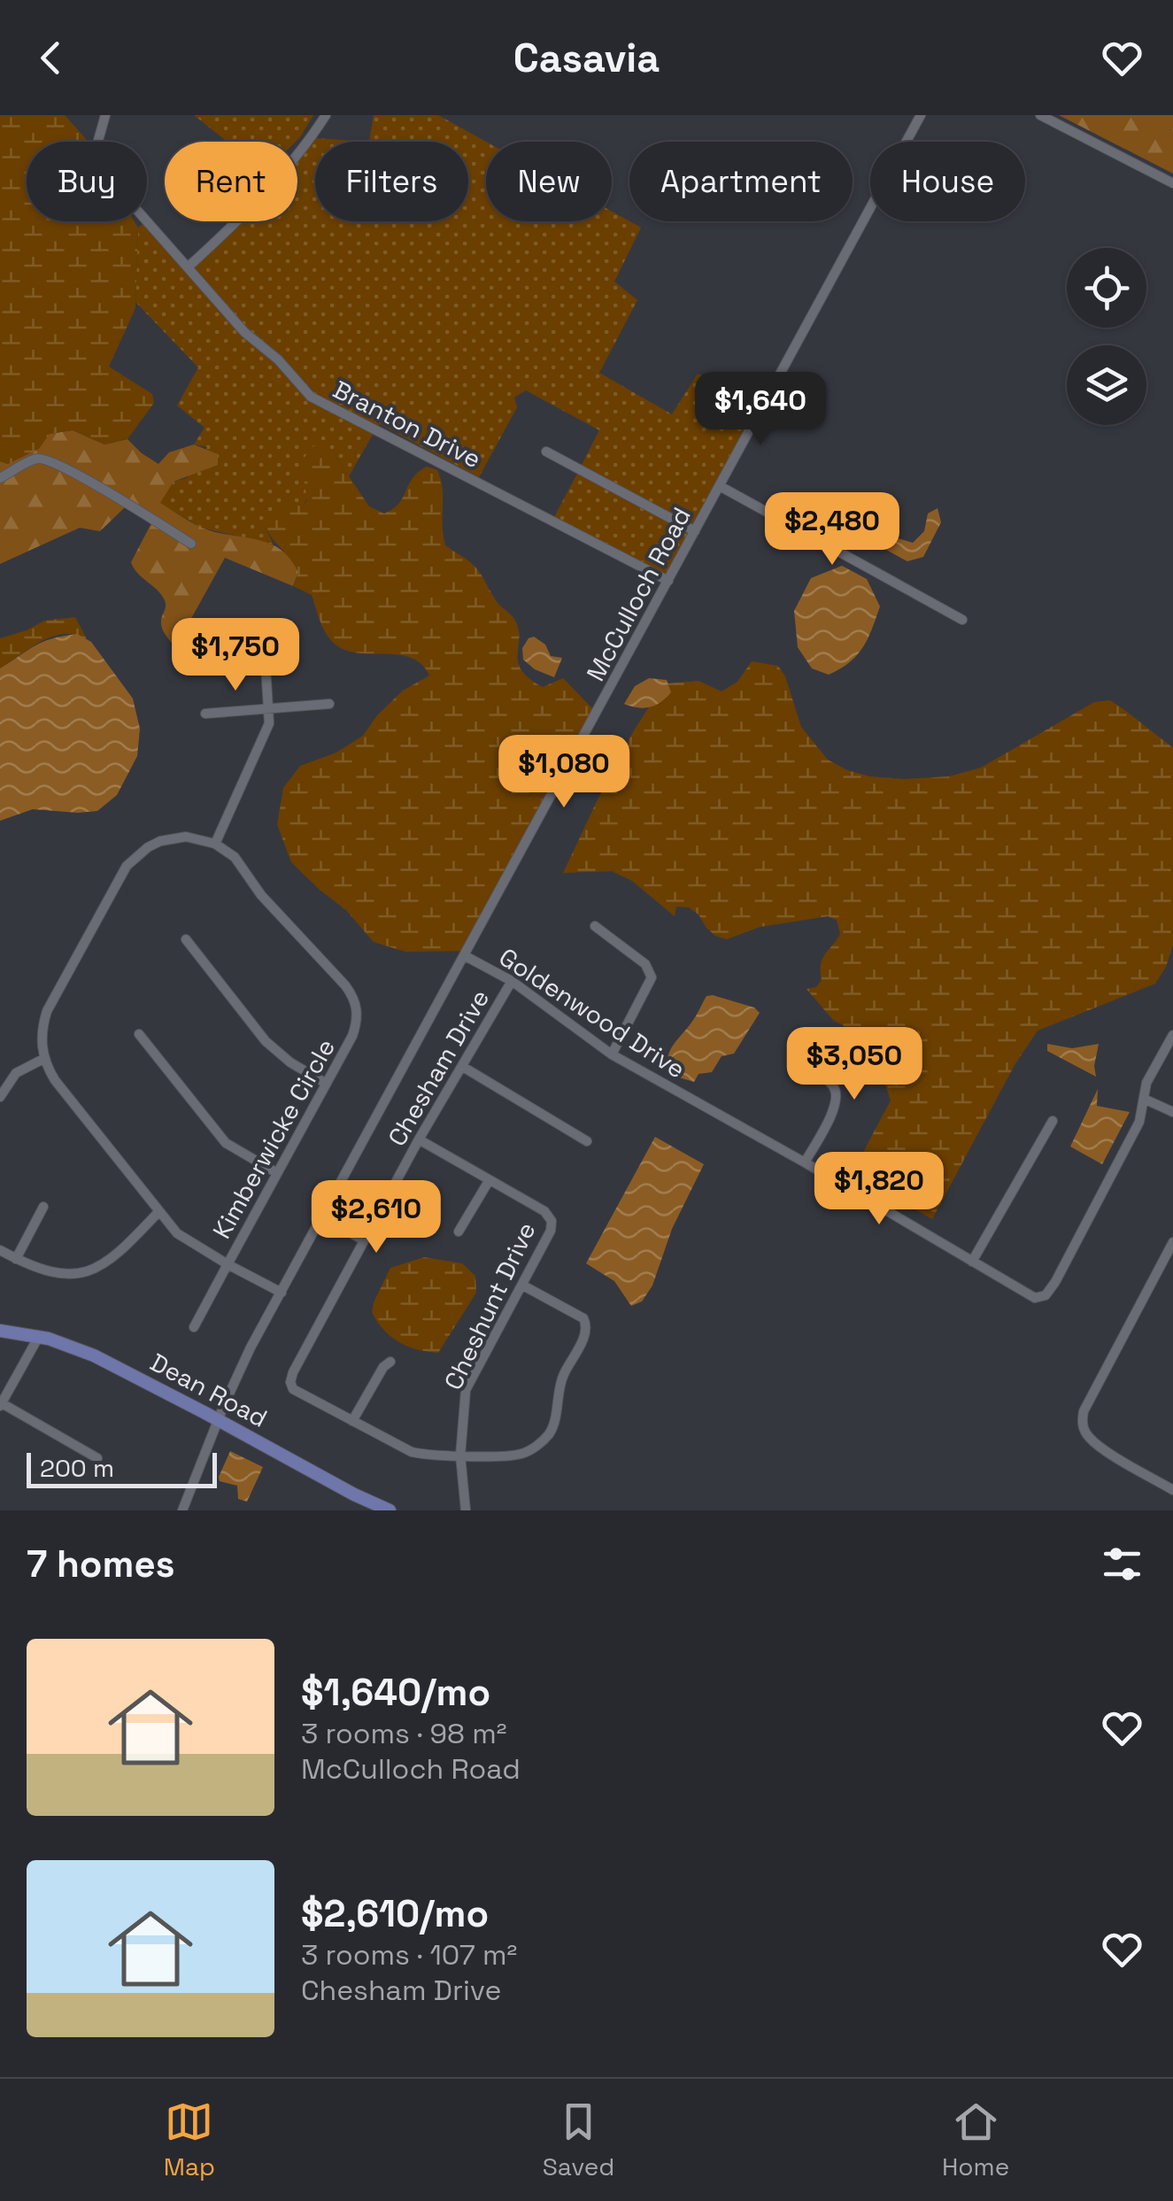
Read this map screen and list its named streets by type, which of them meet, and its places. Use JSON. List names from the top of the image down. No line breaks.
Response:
{"streets":{"main road":["Dean Road"],"street":["Branton Drive","McCulloch Road","Goldenwood Drive","Chesham Drive","Kimberwicke Circle","Cheshunt Drive"]},"crossings":[["Branton Drive","McCulloch Road"],["McCulloch Road","Goldenwood Drive"],["McCulloch Road","Dean Road"],["Goldenwood Drive","Chesham Drive"],["Chesham Drive","Cheshunt Drive"]],"scale_bar":"200 m","page":{"header":"Casavia","chip":["Buy","Rent","Filters","New","Apartment","House"],"price":["$1,640","$2,480","$1,750","$1,080","$3,050","$1,820","$2,610"],"scale":"200 m","heading":"7 homes","list":[{"name":"$1,640/mo","note":"3 rooms · 98 m² · McCulloch Road"},{"name":"$2,610/mo","note":"3 rooms · 107 m² · Chesham Drive"}],"tabs":["Map","Saved","Home"]}}
